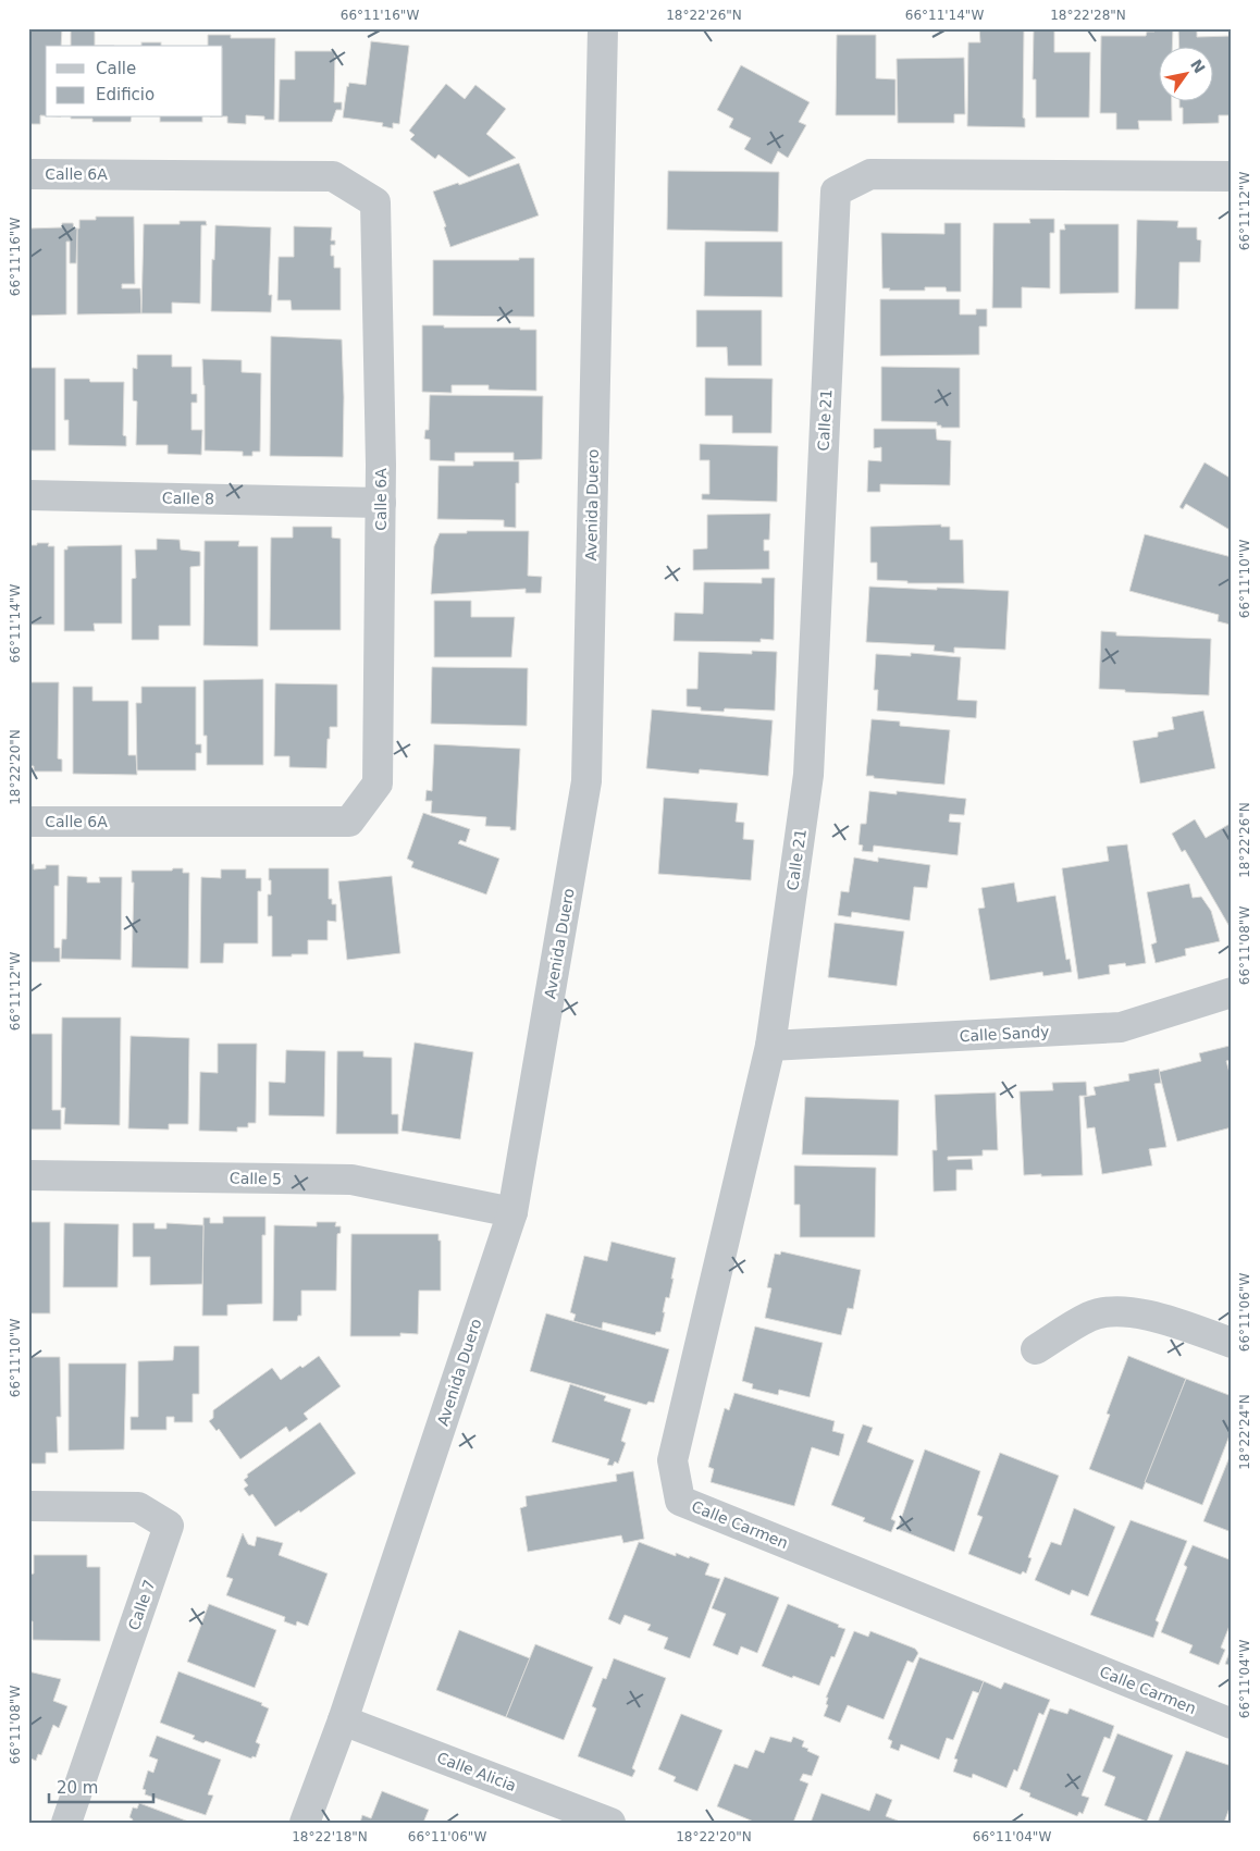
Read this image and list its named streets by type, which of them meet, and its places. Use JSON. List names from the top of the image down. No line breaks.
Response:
{"streets":{"street":["Calle 6A","Calle 21","Calle 8","Avenida Duero","Calle Sandy","Calle 5","Calle Carmen","Calle 7","Calle Alicia"]},"crossings":[["Calle 6A","Calle 8"],["Calle 21","Calle Sandy"],["Calle 21","Calle Carmen"],["Avenida Duero","Calle 5"],["Avenida Duero","Calle Alicia"],["Calle Sandy","Calle Carmen"]],"legend":["Calle","Edificio"],"scale_bar":"20 m","north":"top right","coordinates":["66°11'16\"W","18°22'26\"N","66°11'14\"W","18°22'28\"N","66°11'12\"W","66°11'10\"W","18°22'20\"N","66°11'08\"W","66°11'06\"W","18°22'24\"N","66°11'04\"W","18°22'18\"N"]}
